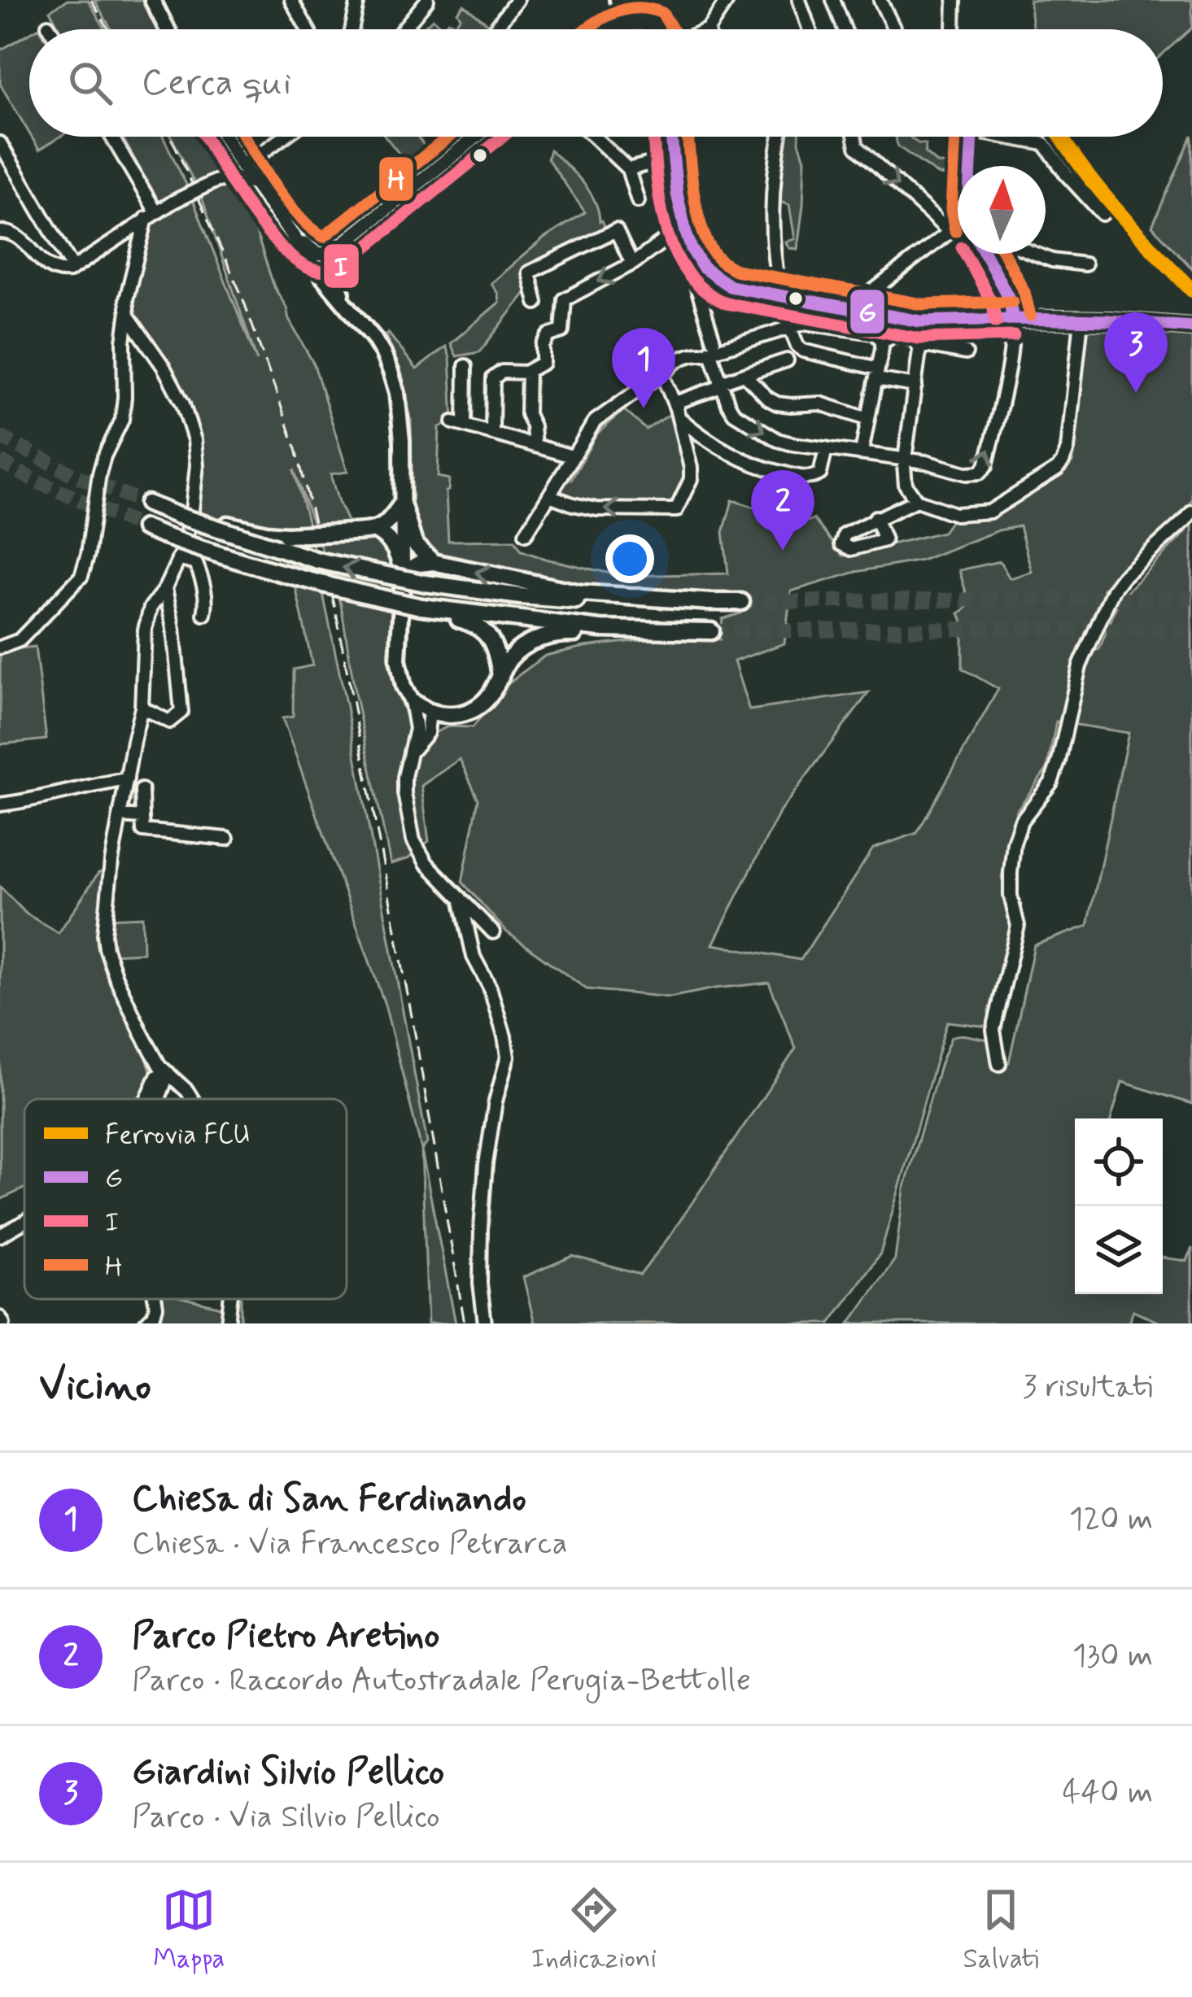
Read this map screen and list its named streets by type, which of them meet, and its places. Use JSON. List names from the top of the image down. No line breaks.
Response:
{"lines":["transit line H","rail line FCU","transit line G","transit line I"],"legend":["Ferrovia FCU","G","I","H"],"north":"top","page":{"search":"Cerca qui","pins":["3","1","2"],"heading":["Vicino","3 risultati"],"list":[{"mark":"1","name":"Chiesa di San Ferdinando","note":"Chiesa · Via Francesco Petrarca","value":"120 m"},{"mark":"2","name":"Parco Pietro Aretino","note":"Parco · Raccordo Autostradale Perugia-Bettolle","value":"130 m"},{"mark":"3","name":"Giardini Silvio Pellico","note":"Parco · Via Silvio Pellico","value":"440 m"}],"nav":["Mappa","Indicazioni","Salvati"]}}
